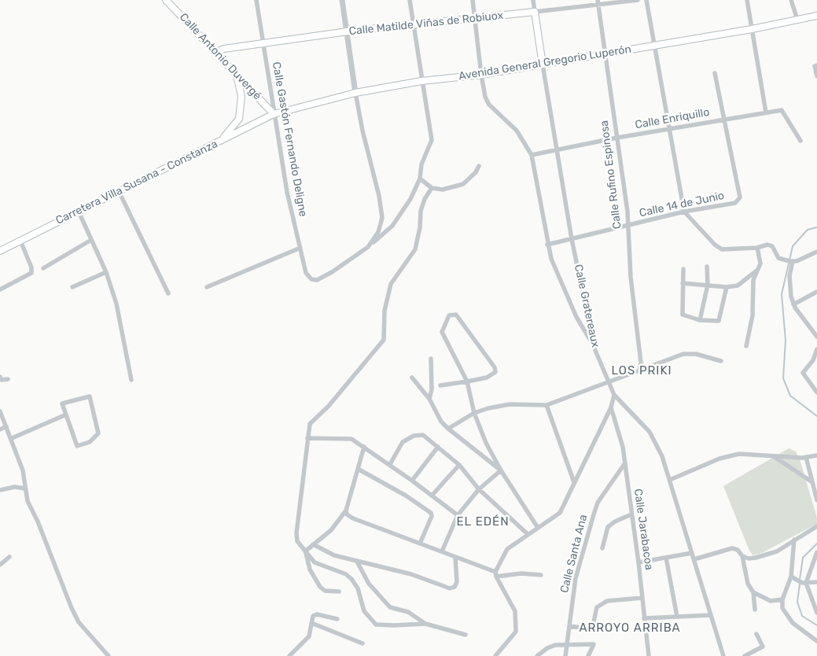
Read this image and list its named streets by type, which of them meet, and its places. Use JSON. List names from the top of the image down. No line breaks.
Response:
{"streets":{"main road":["Calle Matilde Viñas de Robiuox","Calle Antonio Duvergé","Avenida General Gregorio Luperón","Carretera Villa Susana - Constanza","Calle Gratereaux"],"street":["Calle Enriquillo","Calle Gastón Fernando Deligne","Calle Rufino Espinosa","Calle 14 de Junio","Calle Jarabacoa","Calle Santa Ana"]},"crossings":[["Calle Matilde Viñas de Robiuox","Calle Antonio Duvergé"],["Calle Matilde Viñas de Robiuox","Calle Gastón Fernando Deligne"],["Calle Matilde Viñas de Robiuox","Calle Rufino Espinosa"],["Calle Matilde Viñas de Robiuox","Calle Gratereaux"],["Calle Antonio Duvergé","Avenida General Gregorio Luperón"],["Calle Antonio Duvergé","Calle Gastón Fernando Deligne"],["Calle Antonio Duvergé","Carretera Villa Susana - Constanza"],["Avenida General Gregorio Luperón","Calle Gastón Fernando Deligne"],["Avenida General Gregorio Luperón","Calle Rufino Espinosa"],["Avenida General Gregorio Luperón","Carretera Villa Susana - Constanza"],["Avenida General Gregorio Luperón","Calle Gratereaux"],["Calle Enriquillo","Calle Rufino Espinosa"],["Calle Enriquillo","Calle 14 de Junio"],["Calle Enriquillo","Calle Gratereaux"],["Calle Gastón Fernando Deligne","Carretera Villa Susana - Constanza"],["Calle Rufino Espinosa","Calle 14 de Junio"],["Calle 14 de Junio","Calle Gratereaux"],["Calle Jarabacoa","Calle Santa Ana"]],"districts":["LOS PRIKI","EL EDÉN","ARROYO ARRIBA"]}
